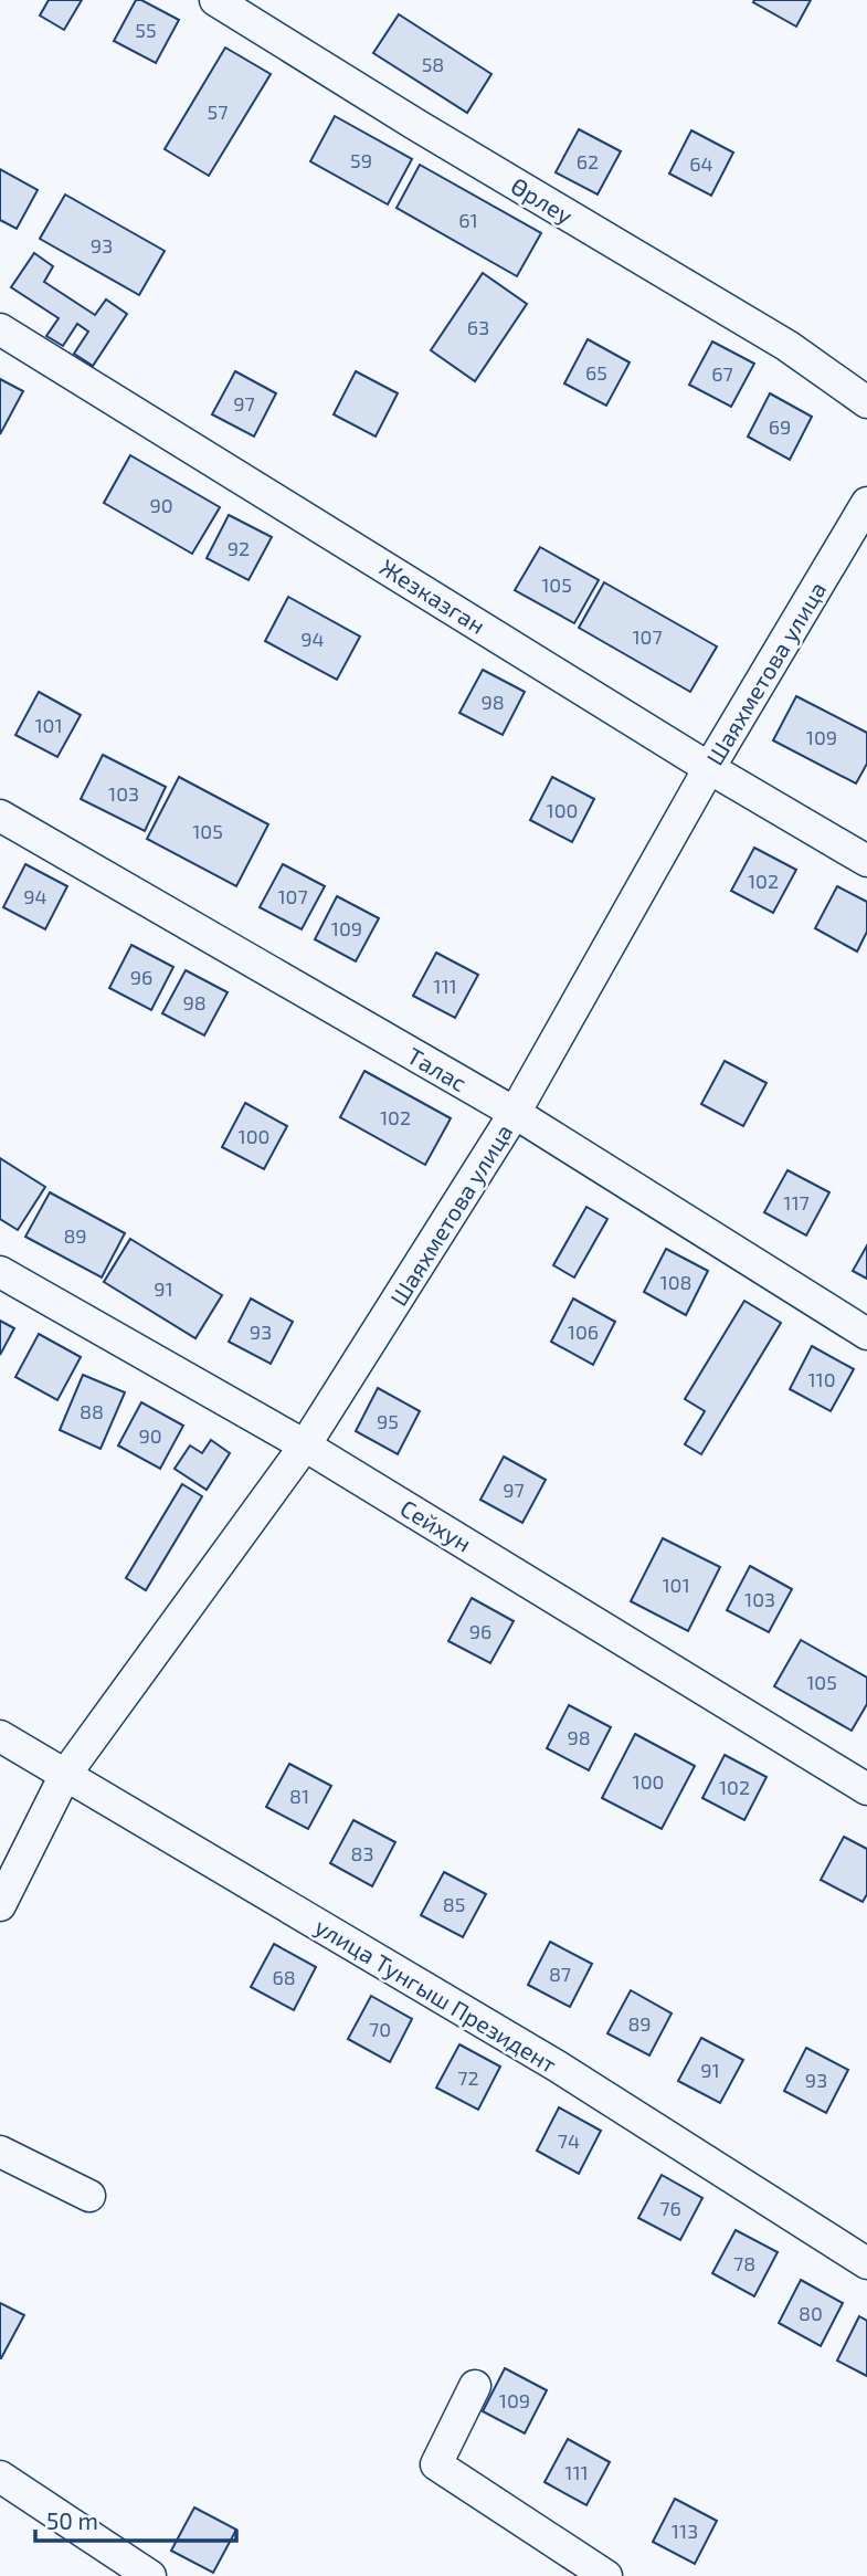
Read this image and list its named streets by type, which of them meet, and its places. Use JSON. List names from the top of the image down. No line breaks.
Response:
{"streets":{"street":["Өрлеу","Жезказган","Шаяхметова улица","Талас","Сейхун","улица Тунгыш Президент"]},"crossings":[["Жезказган","Шаяхметова улица"],["Шаяхметова улица","Талас"],["Шаяхметова улица","Сейхун"],["Шаяхметова улица","улица Тунгыш Президент"]],"house_numbers":["55","58","57","59","62","64","61","93","63","65","67","97","69","90","92","105","107","94","98","101","109","103","100","105","102","94","107","109","96","111","98","102","100","117","89","108","91","93","106","110","88","95","90","97","101","103","96","105","98","100","102","81","83","85","87","68","89","70","91","72","93","74","76","78","80","109","111","113"],"scale_bar":"50 m"}
